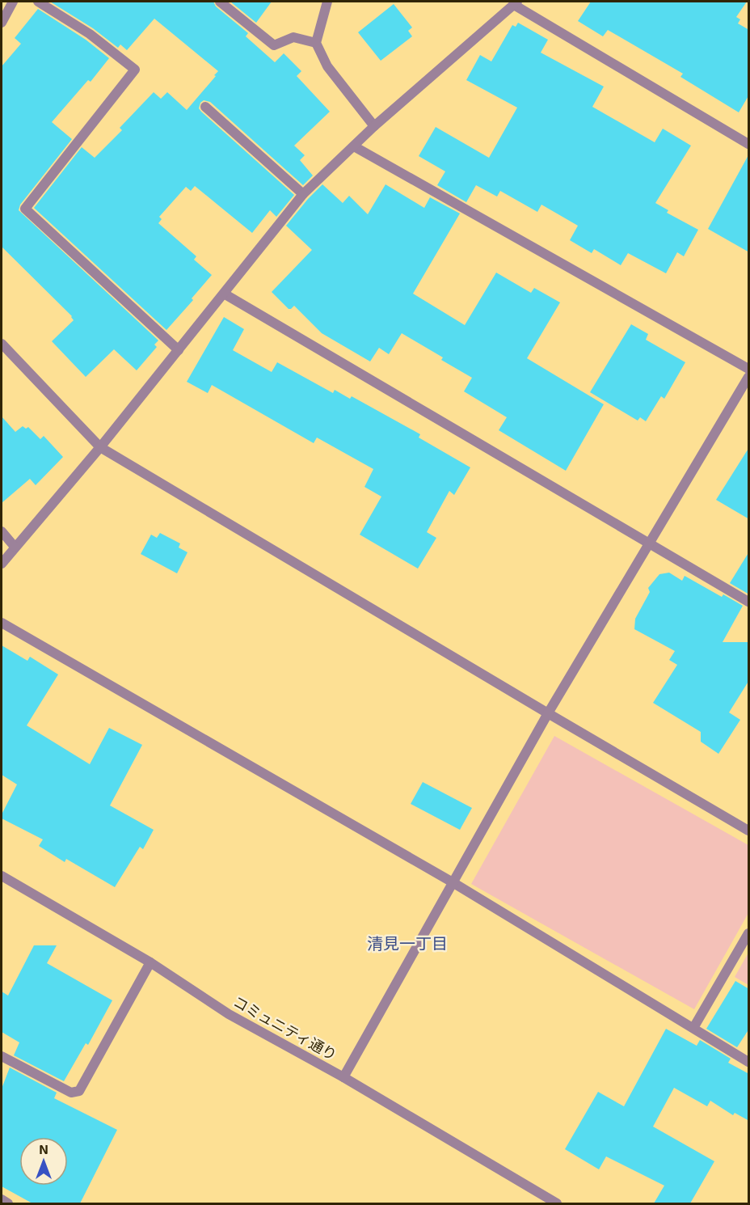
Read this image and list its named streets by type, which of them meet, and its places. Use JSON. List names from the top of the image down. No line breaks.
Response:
{"streets":{"street":["コミュニティ通り"]},"districts":["清見一丁目"],"north":"top"}
